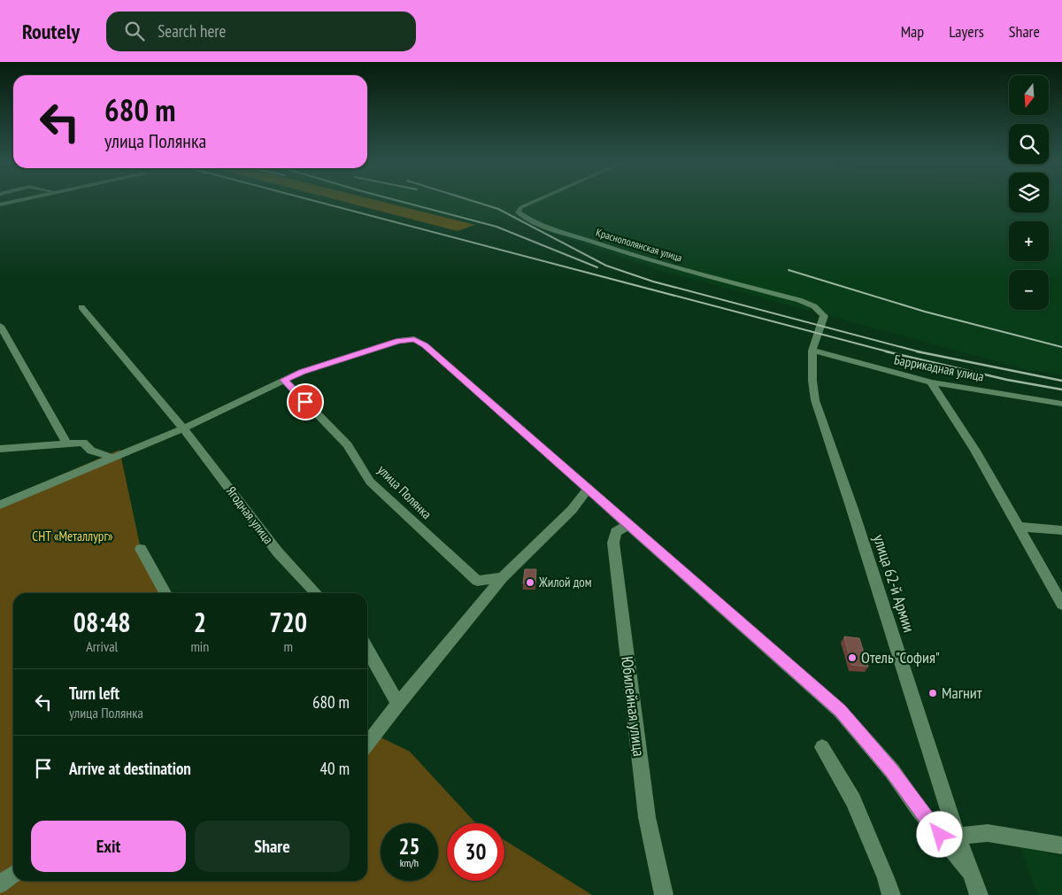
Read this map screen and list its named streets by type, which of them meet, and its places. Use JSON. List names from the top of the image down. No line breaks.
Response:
{"streets":{"street":["Краснополянская улица","Баррикадная улица","улица Полянка","Ягодная улица","улица 62-й Армии","Юбилейная улица"]},"crossings":[["Краснополянская улица","улица 62-й Армии"],["Баррикадная улица","улица 62-й Армии"]],"parks":["СНТ «Металлург»"],"places":["Жилой дом","Отель \"София\"","Магнит"],"north":"bottom","page":{"header":"Routely","search":"Search here","nav":["Map","Layers","Share"],"map_buttons":["+","−"],"turn":["680 m","улица Полянка"],"eta":["08:48","Arrival","2","min","720","m"],"list":[{"name":"Turn left","note":"улица Полянка","value":"680 m"},{"name":"Arrive at destination","value":"40 m"}],"buttons":["Exit","Share"],"speed":"25 km/h","limit":"30"}}
